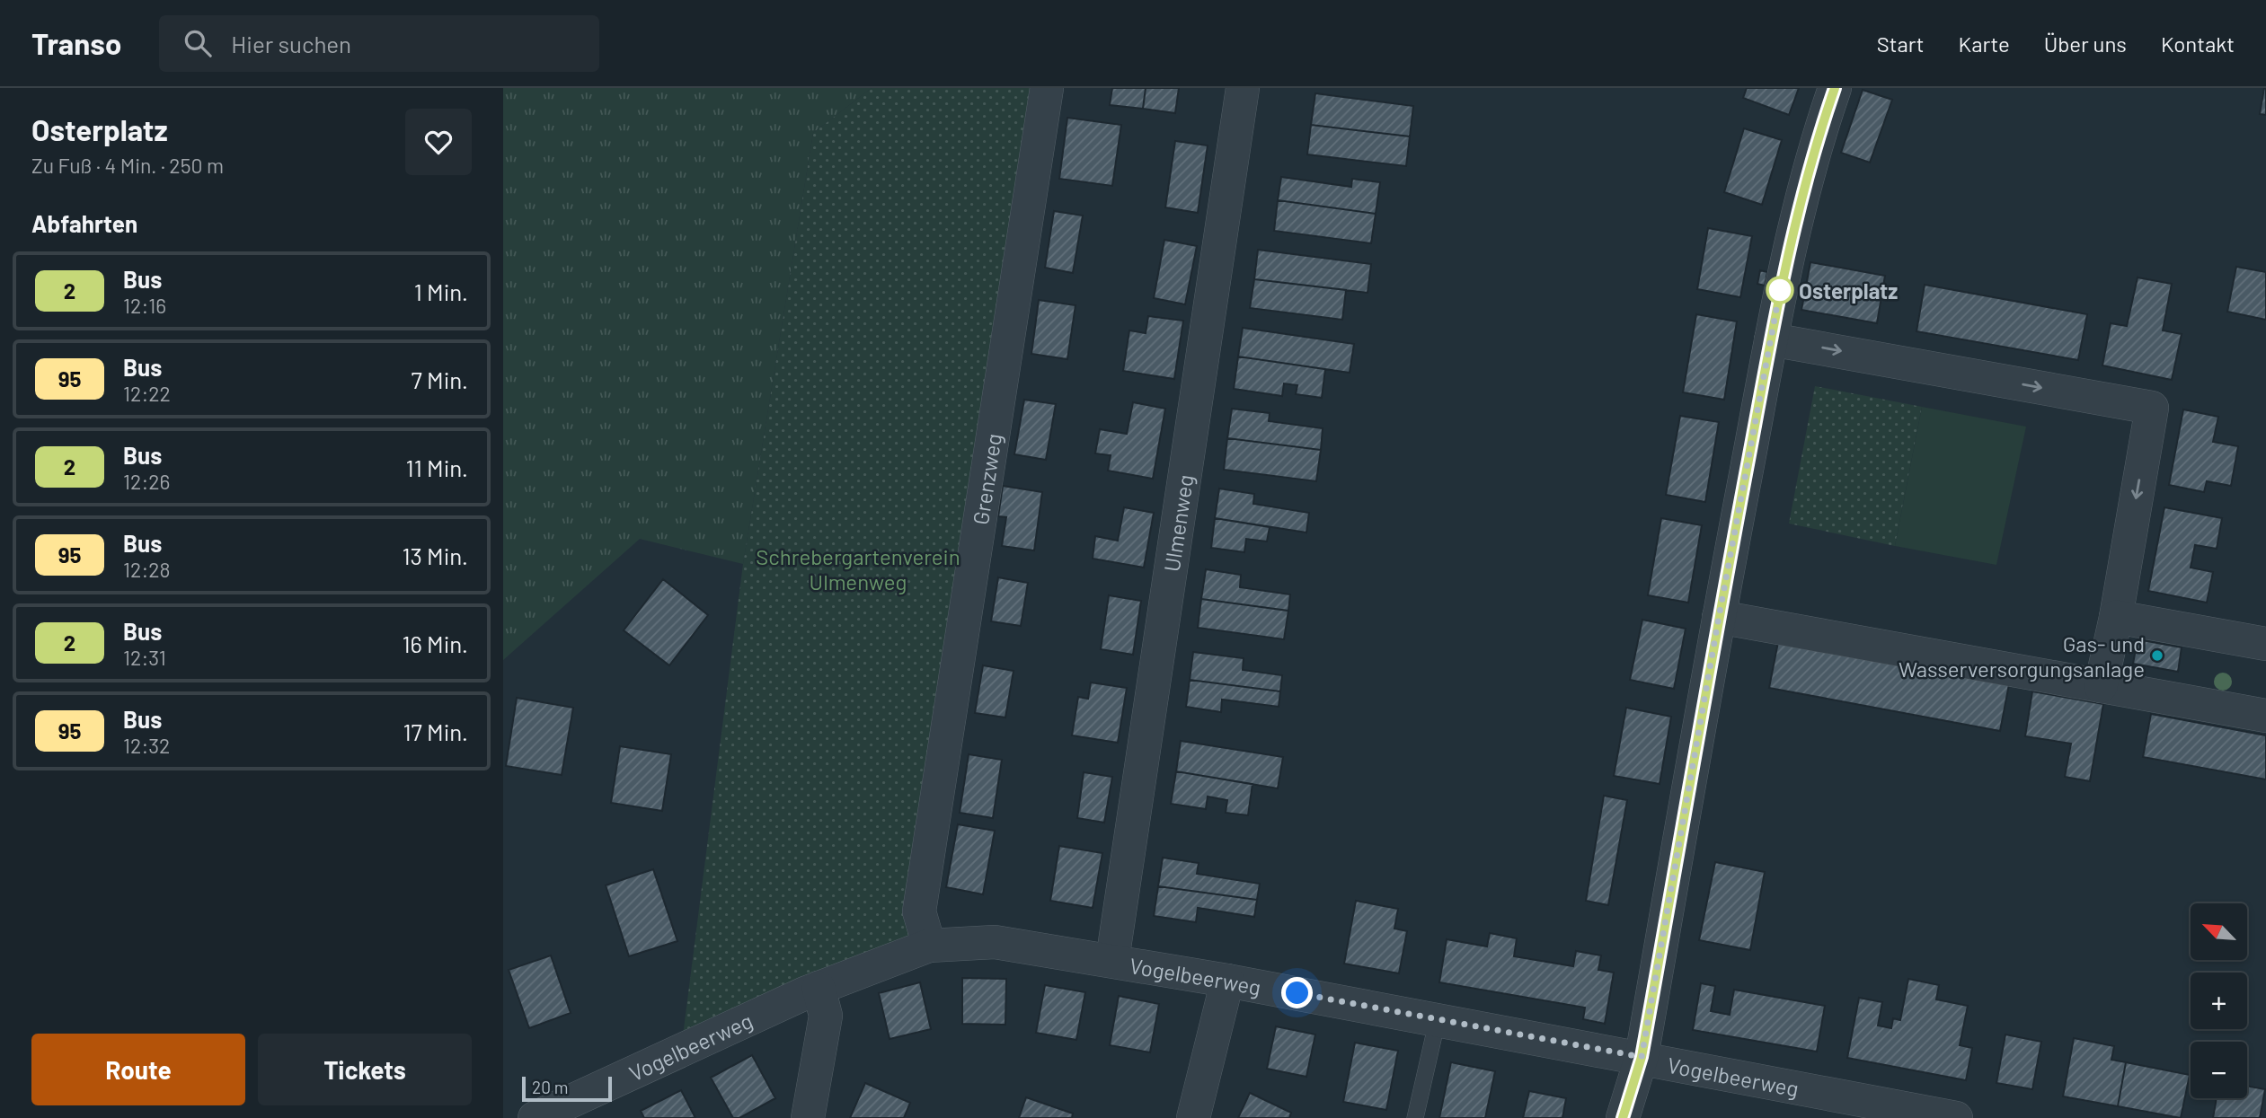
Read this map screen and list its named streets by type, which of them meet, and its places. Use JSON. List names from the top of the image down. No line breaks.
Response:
{"streets":{"street":["Grenzweg","Ulmenweg","Vogelbeerweg"]},"crossings":[["Grenzweg","Vogelbeerweg"],["Ulmenweg","Vogelbeerweg"]],"parks":["Schrebergartenverein Ulmenweg"],"places":["Osterplatz","Gas- und Wasserversorgungsanlage"],"lines":["bus line 2"],"scale_bar":"20 m","north":"top left","page":{"header":"Transo","search":"Hier suchen","nav":["Start","Karte","Über uns","Kontakt"],"heading":[["Osterplatz","Zu Fuß · 4 Min. · 250 m"],"Abfahrten"],"list":[{"mark":"2","name":"Bus","note":"12:16","value":"1 Min."},{"mark":"95","name":"Bus","note":"12:22","value":"7 Min."},{"mark":"2","name":"Bus","note":"12:26","value":"11 Min."},{"mark":"95","name":"Bus","note":"12:28","value":"13 Min."},{"mark":"2","name":"Bus","note":"12:31","value":"16 Min."},{"mark":"95","name":"Bus","note":"12:32","value":"17 Min."}],"map_buttons":["+","−"],"buttons":["Route","Tickets"],"scale":"20 m"}}
